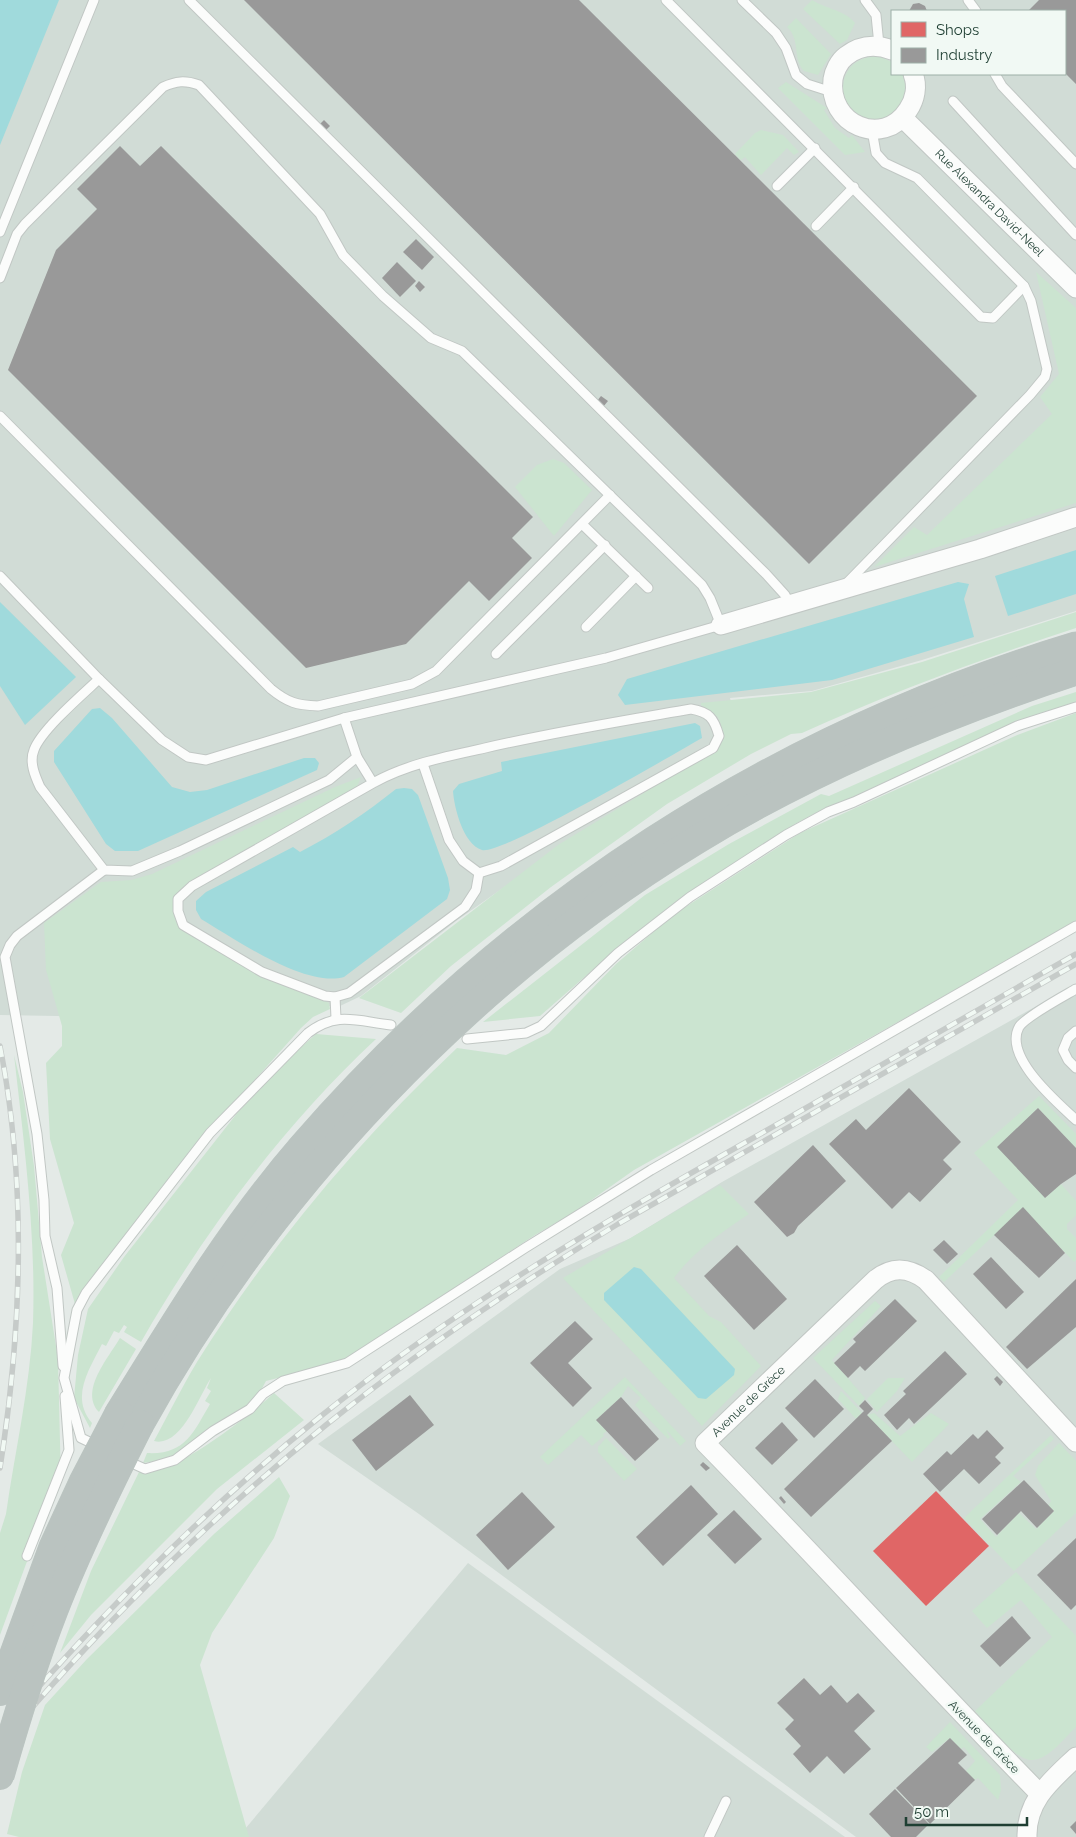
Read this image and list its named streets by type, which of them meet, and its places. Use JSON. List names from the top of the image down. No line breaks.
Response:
{"streets":{"street":["Rue Alexandra David-Neel","Avenue de Grèce"]},"legend":["Shops","Industry"],"scale_bar":"50 m"}
